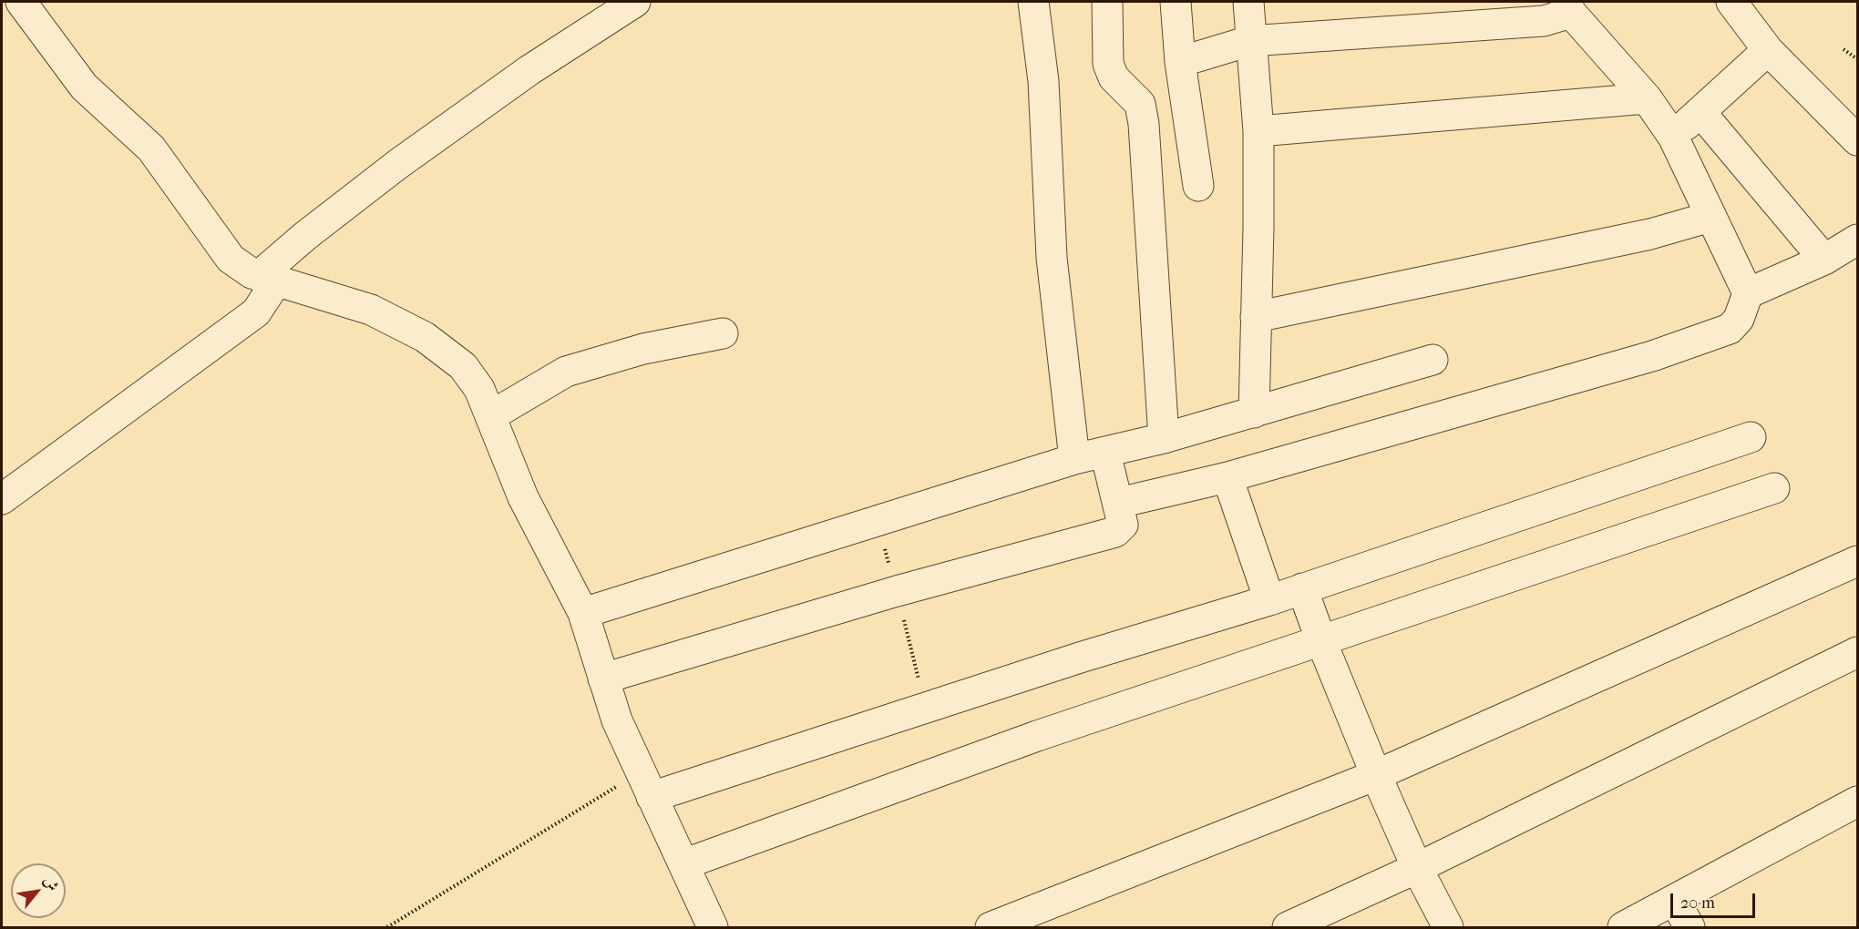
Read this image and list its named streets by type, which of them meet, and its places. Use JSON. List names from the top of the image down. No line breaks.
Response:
{"scale_bar":"20 m","north":"top right"}
